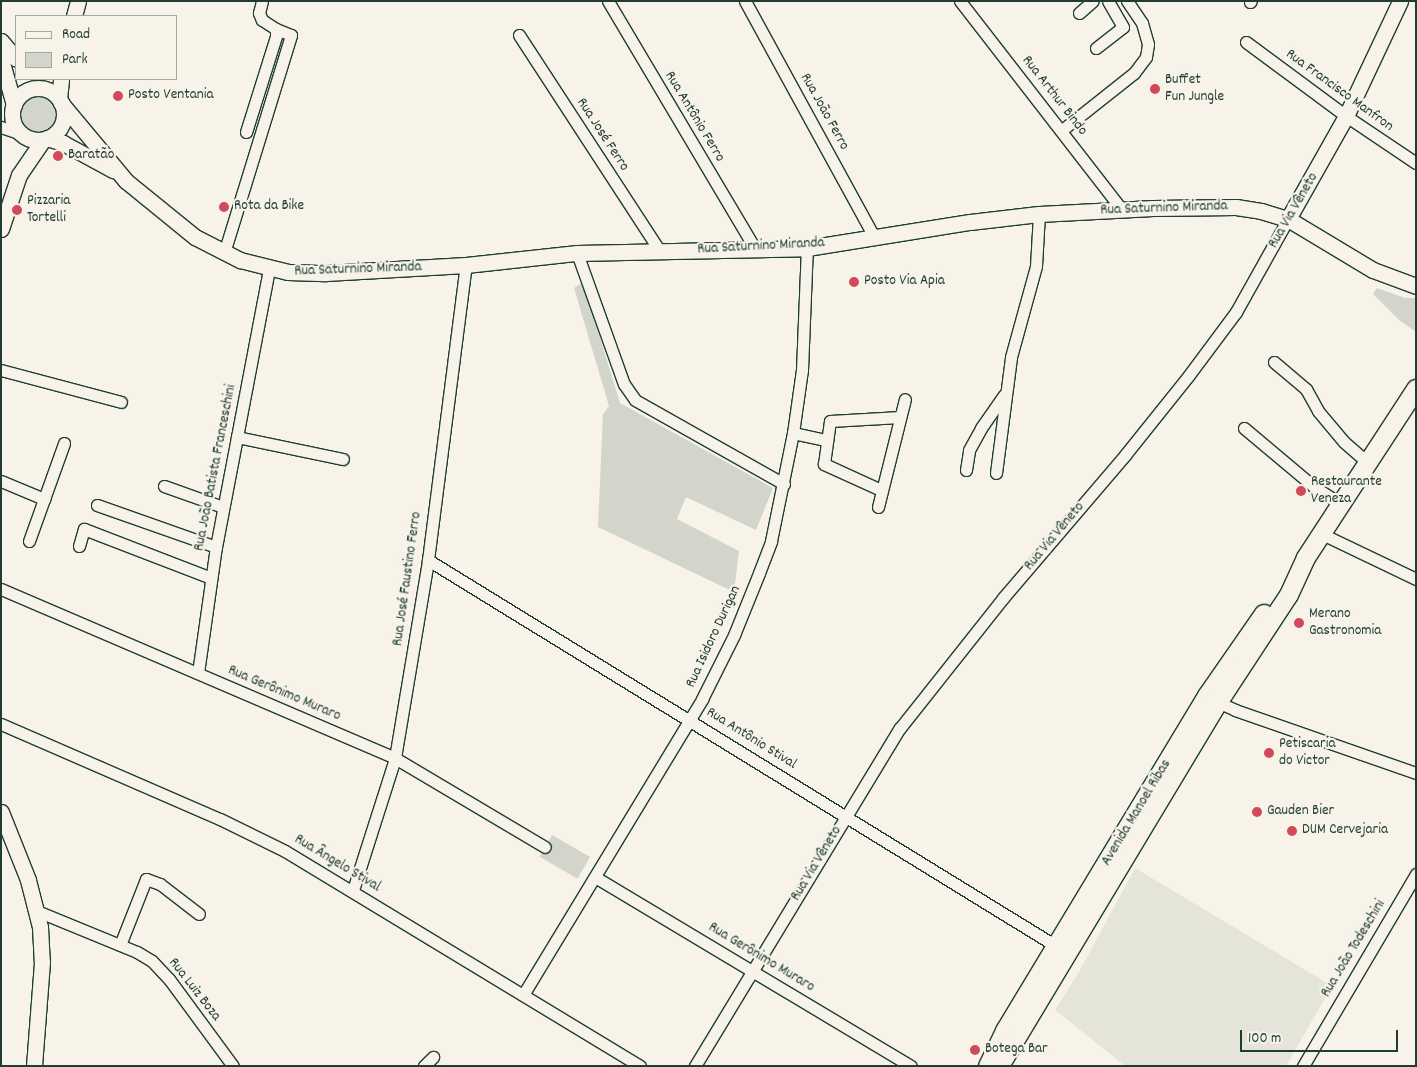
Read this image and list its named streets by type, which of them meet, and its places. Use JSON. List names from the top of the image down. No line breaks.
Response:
{"streets":{"main road":["Rua Saturnino Miranda","Rua Via Vêneto","Avenida Manoel Ribas"],"street":["Rua Francisco Manfron","Rua Arthur Bindo","Rua João Ferro","Rua Antônio Ferro","Rua José Ferro","Rua João Batista Franceschini","Rua José Faustino Ferro","Rua Isidoro Durigan","Rua Gerônimo Muraro","Rua Antônio Stival","Rua Ângelo Stival","Rua João Todeschini","Rua Luiz Boza"]},"crossings":[["Rua Francisco Manfron","Rua Via Vêneto"],["Rua Arthur Bindo","Rua Saturnino Miranda"],["Rua João Ferro","Rua Saturnino Miranda"],["Rua Antônio Ferro","Rua Saturnino Miranda"],["Rua José Ferro","Rua Saturnino Miranda"],["Rua Saturnino Miranda","Rua Via Vêneto"],["Rua Saturnino Miranda","Rua João Batista Franceschini"],["Rua Saturnino Miranda","Rua José Faustino Ferro"],["Rua Saturnino Miranda","Rua Isidoro Durigan"],["Rua Via Vêneto","Rua Gerônimo Muraro"],["Rua Via Vêneto","Rua Antônio Stival"],["Rua João Batista Franceschini","Rua Gerônimo Muraro"],["Rua José Faustino Ferro","Rua Gerônimo Muraro"],["Rua José Faustino Ferro","Rua Antônio Stival"],["Rua José Faustino Ferro","Rua Ângelo Stival"],["Rua Isidoro Durigan","Rua Gerônimo Muraro"],["Rua Isidoro Durigan","Rua Antônio Stival"],["Rua Isidoro Durigan","Rua Ângelo Stival"],["Rua Antônio Stival","Avenida Manoel Ribas"]],"places":["Buffet Fun Jungle","Posto Ventania","Baratão","Rota da Bike","Pizzaria Tortelli","Posto Via Apia","Restaurante Veneza","Merano Gastronomia","Petiscaria do Victor","Gauden Bier","DUM Cervejaria","Botega Bar"],"legend":["Road","Park"],"scale_bar":"100 m"}
